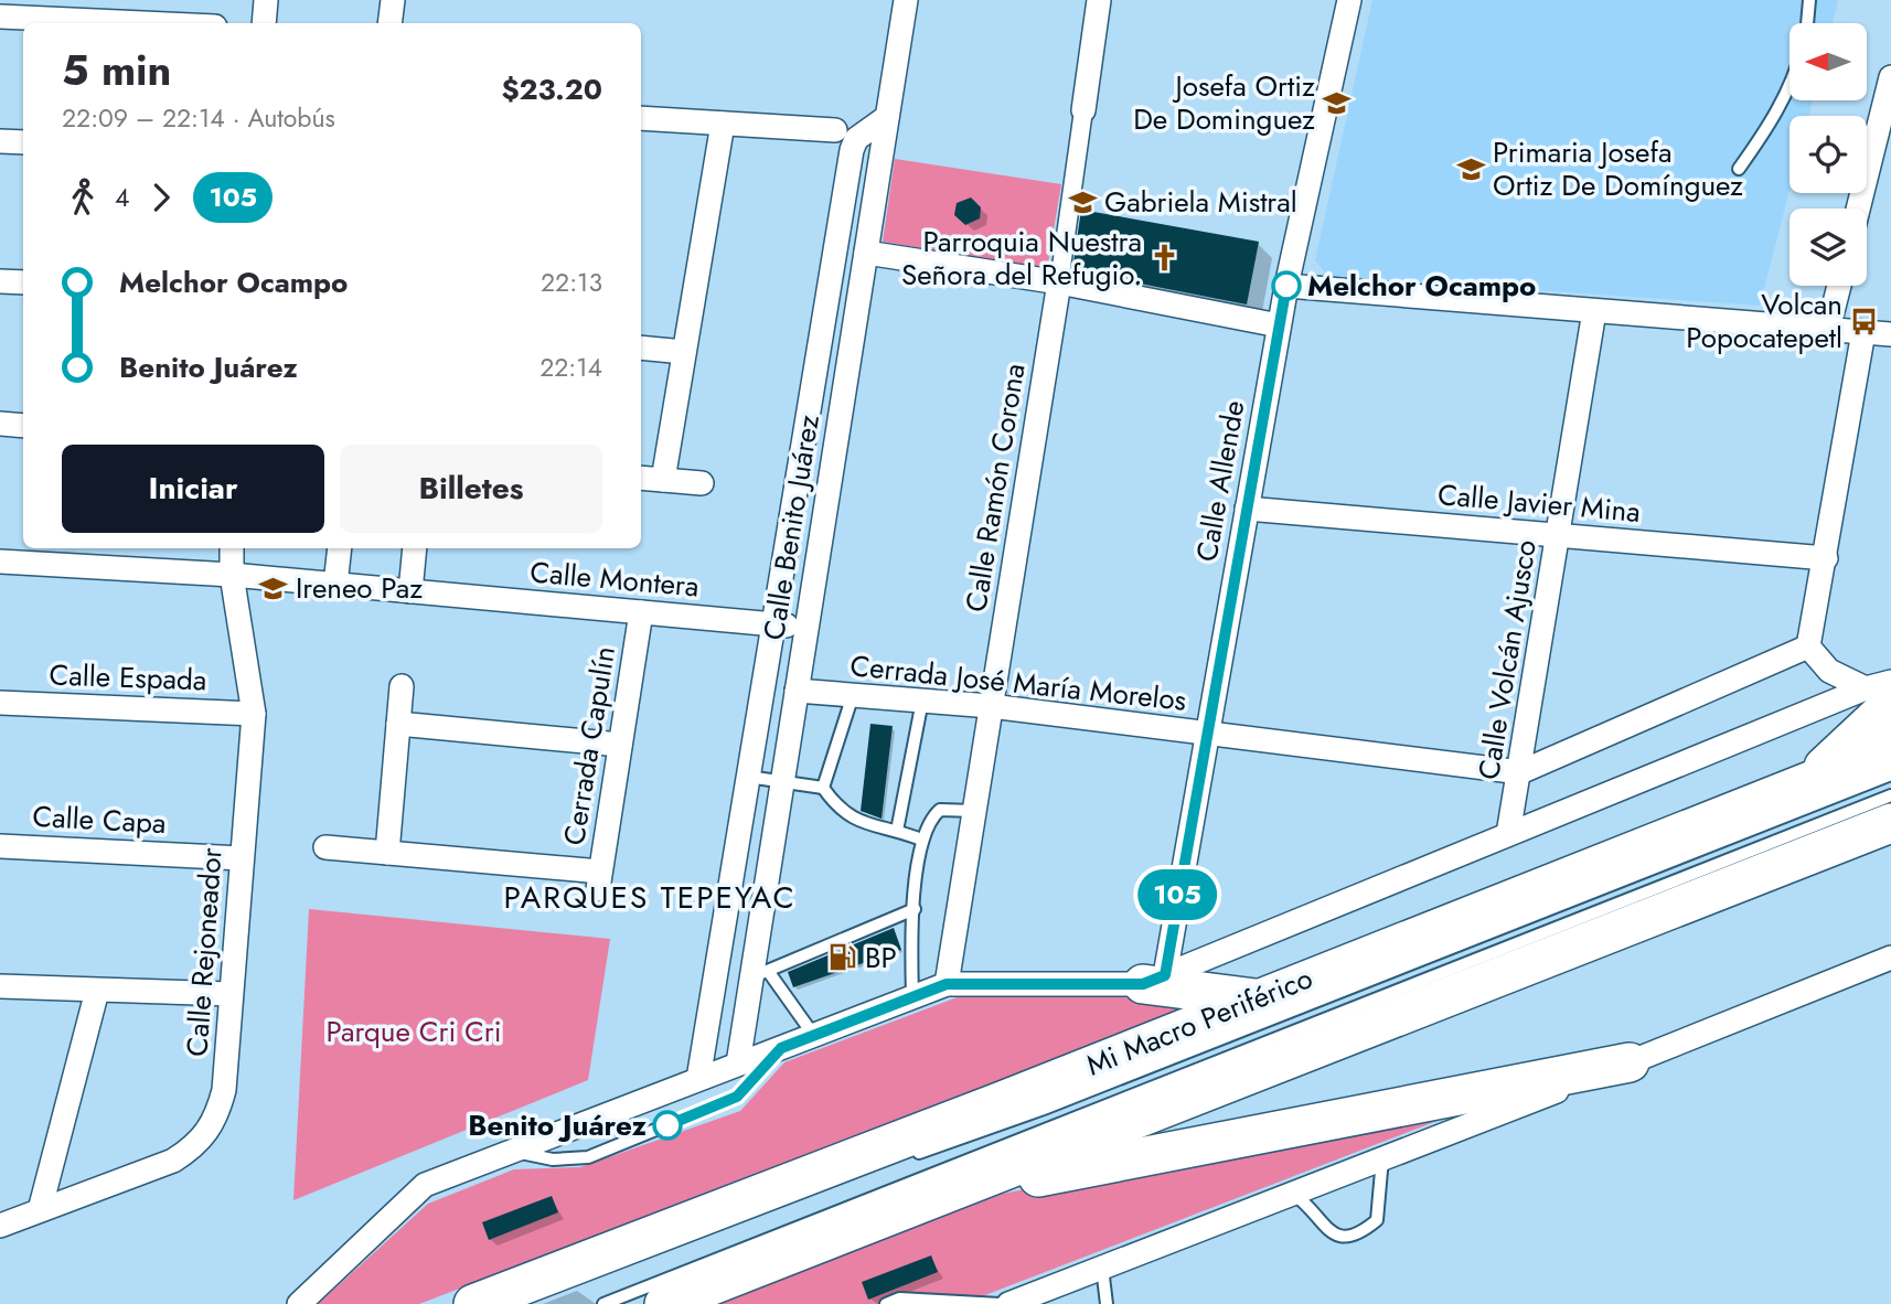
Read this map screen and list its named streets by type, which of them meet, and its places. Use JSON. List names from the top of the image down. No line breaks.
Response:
{"streets":{"street":["Calle Allende","Calle Ramón Corona","Calle Javier Mina","Calle Benito Juárez","Calle Montera","Calle Volcán Ajusco","Calle Espada","Cerrada José María Morelos","Cerrada Capulín","Calle Capa","Calle Rejoneador"],"lane":["Mi Macro Periférico"]},"crossings":[["Calle Allende","Calle Javier Mina"],["Calle Allende","Cerrada José María Morelos"],["Calle Ramón Corona","Cerrada José María Morelos"],["Calle Javier Mina","Calle Volcán Ajusco"],["Calle Benito Juárez","Calle Montera"],["Calle Benito Juárez","Cerrada José María Morelos"],["Calle Montera","Cerrada Capulín"],["Calle Montera","Calle Rejoneador"],["Calle Volcán Ajusco","Cerrada José María Morelos"],["Calle Espada","Calle Rejoneador"],["Calle Capa","Calle Rejoneador"]],"districts":["PARQUES TEPEYAC"],"parks":["Parque Cri Cri"],"places":{"school or university":["Josefa Ortiz De Dominguez","Primaria Josefa Ortiz De Domínguez","Gabriela Mistral","Ireneo Paz"],"church":["Parroquia Nuestra Señora del Refugio."],"other":["Melchor Ocampo","Benito Juárez"],"bus stop":["Volcan Popocatepetl"],"fuel station":["BP"]},"lines":["bus line 105"],"north":"left","page":{"on_map":"105","heading":["5 min","22:09 – 22:14 · Autobús","$23.20"],"legs":["4","105"],"list":[{"name":"Melchor Ocampo","value":"22:13"},{"name":"Benito Juárez","value":"22:14"}],"buttons":["Iniciar","Billetes"]}}
